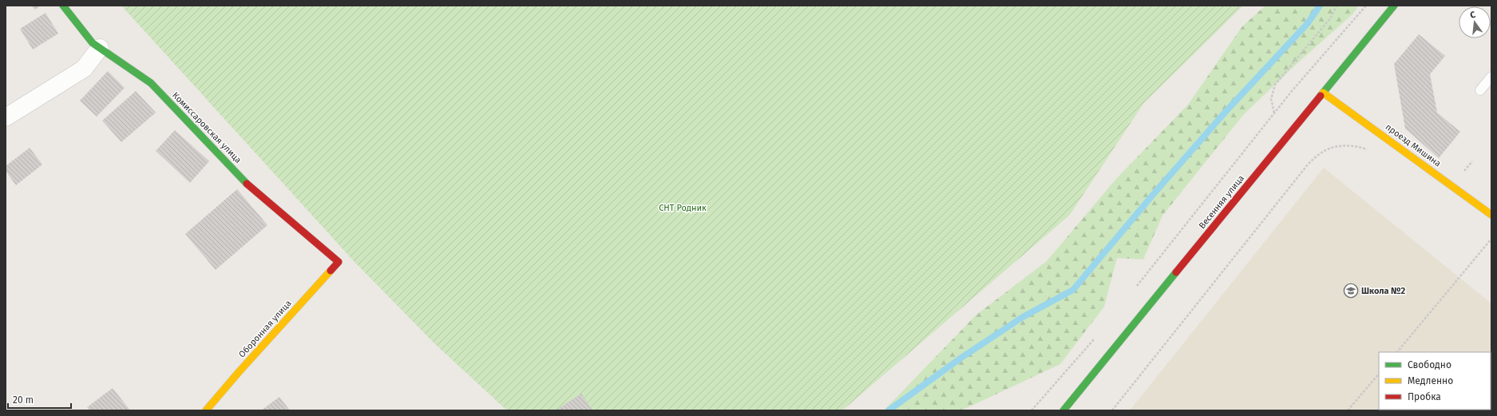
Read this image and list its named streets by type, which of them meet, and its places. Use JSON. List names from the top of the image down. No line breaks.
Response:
{"streets":{"street":["Комиссаровская улица","проезд Мишина","Весенняя улица","Оборонная улица"]},"crossings":[["Комиссаровская улица","Оборонная улица"],["проезд Мишина","Весенняя улица"]],"parks":["СНТ Родник"],"places":{"school or university":["Школа №2"]},"legend":["Свободно","Медленно","Пробка"],"scale_bar":"20 m","north":"top"}
